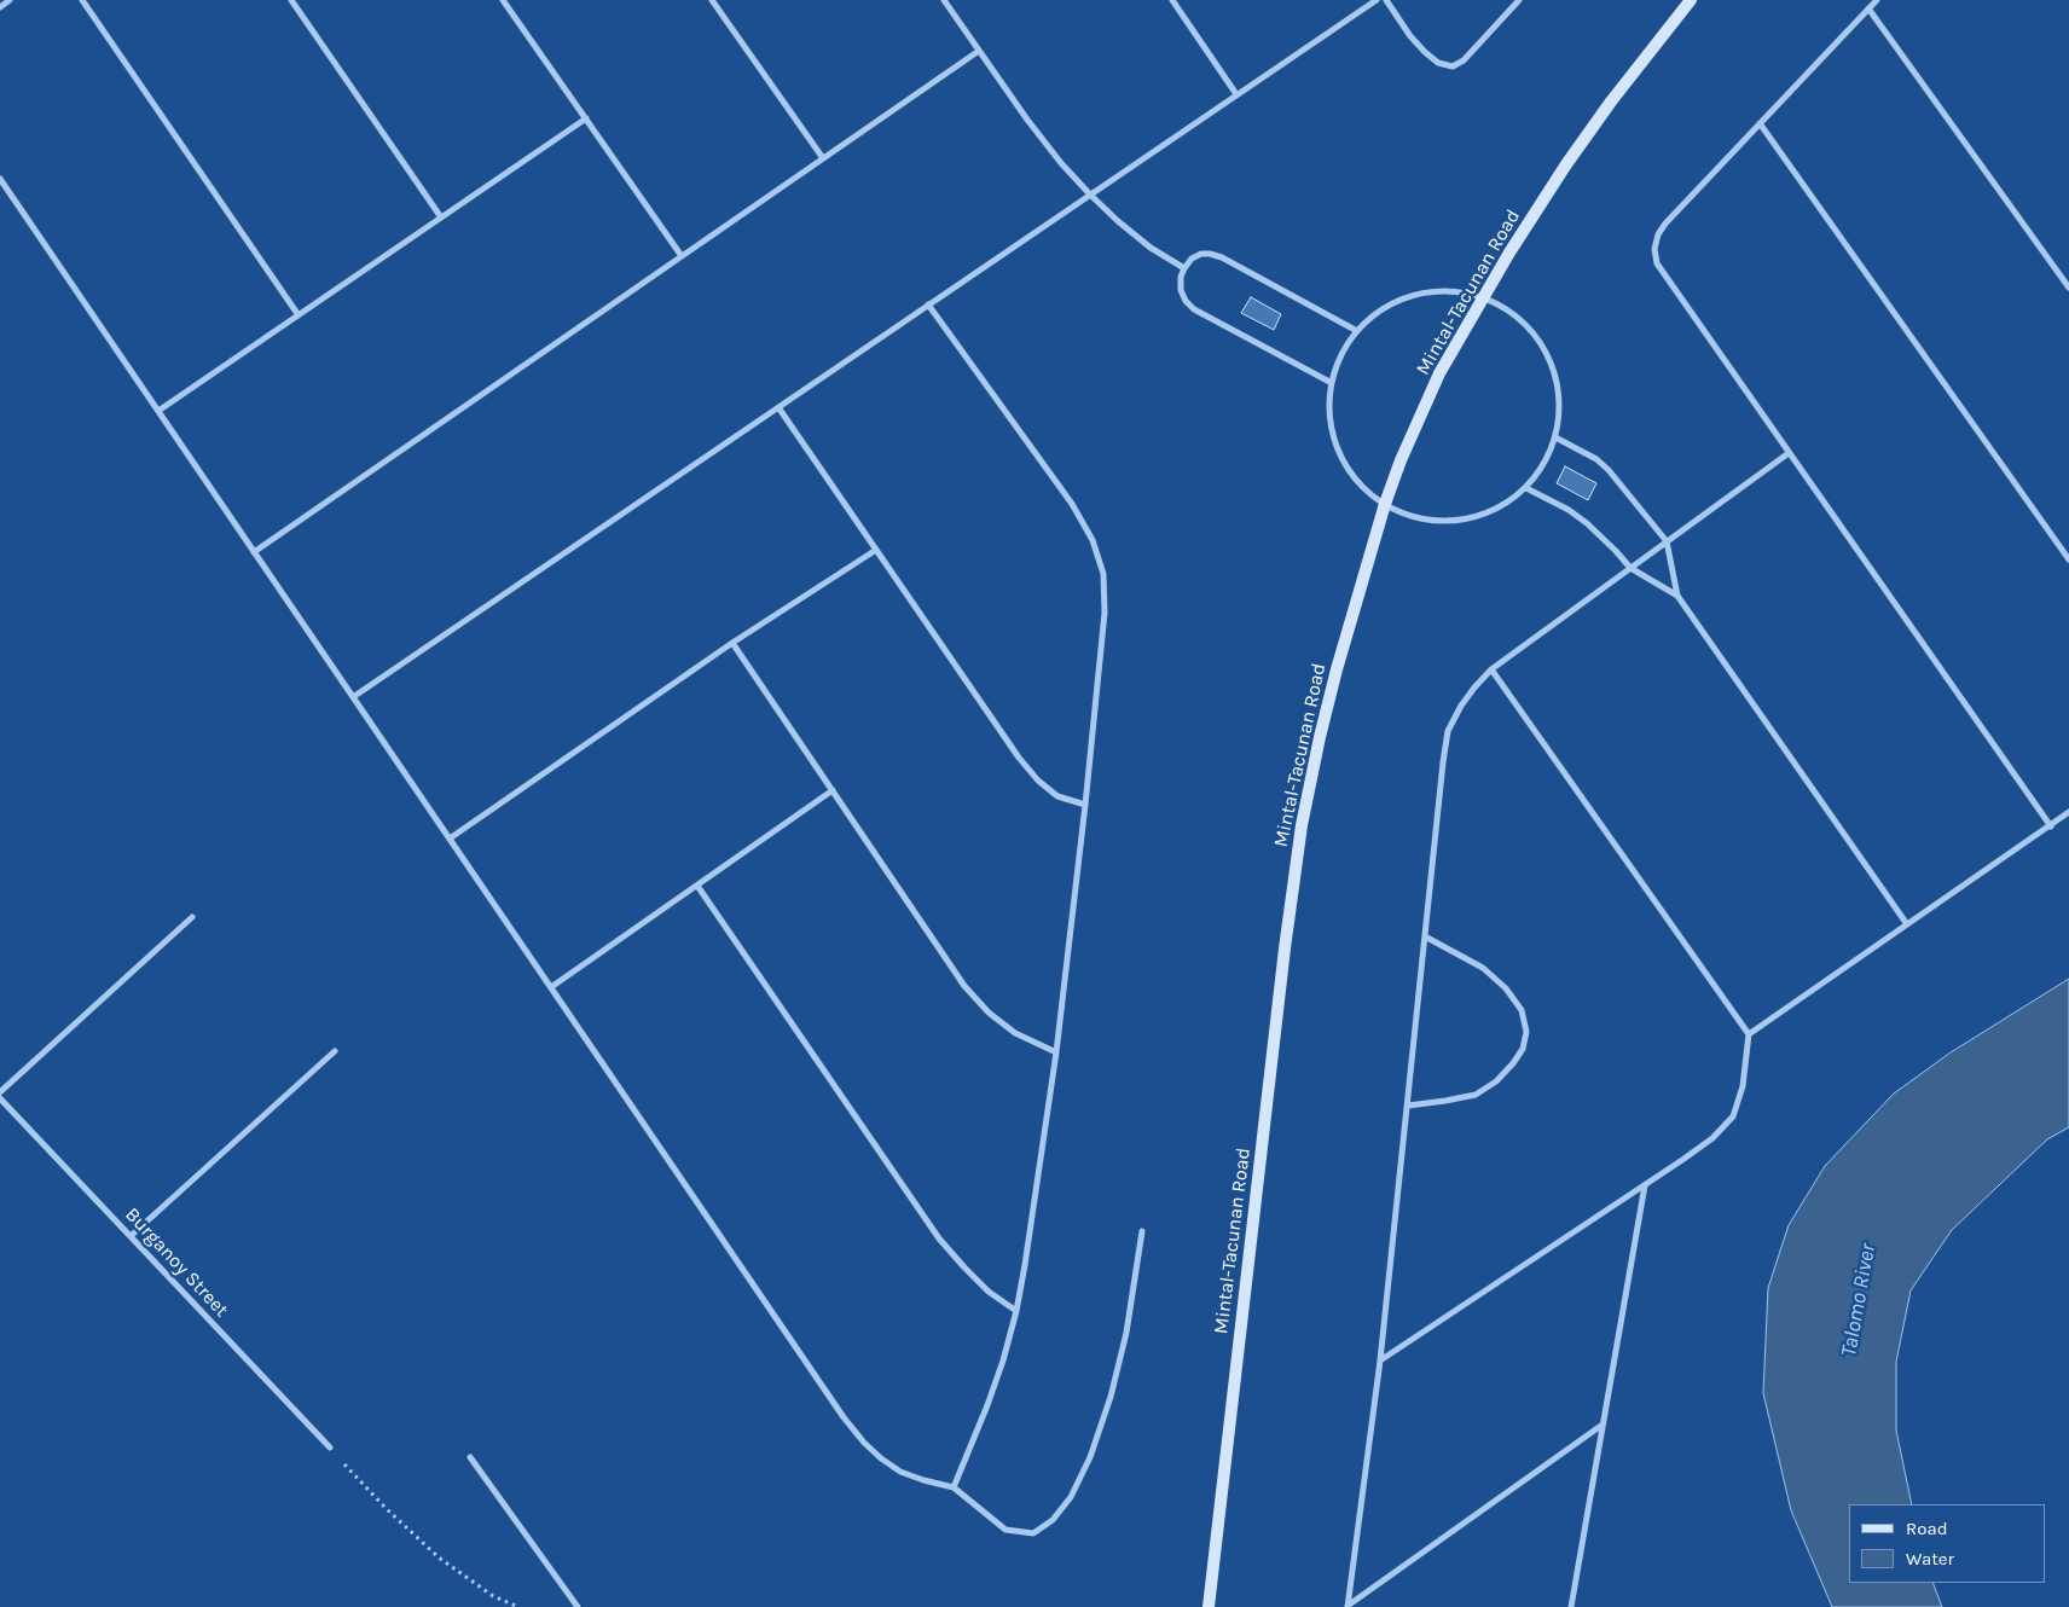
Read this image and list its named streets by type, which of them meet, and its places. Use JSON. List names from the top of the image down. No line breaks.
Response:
{"streets":{"street":["Mintal-Tacunan Road","Burganoy Street"]},"water":["Talomo River"],"legend":["Road","Water"]}
